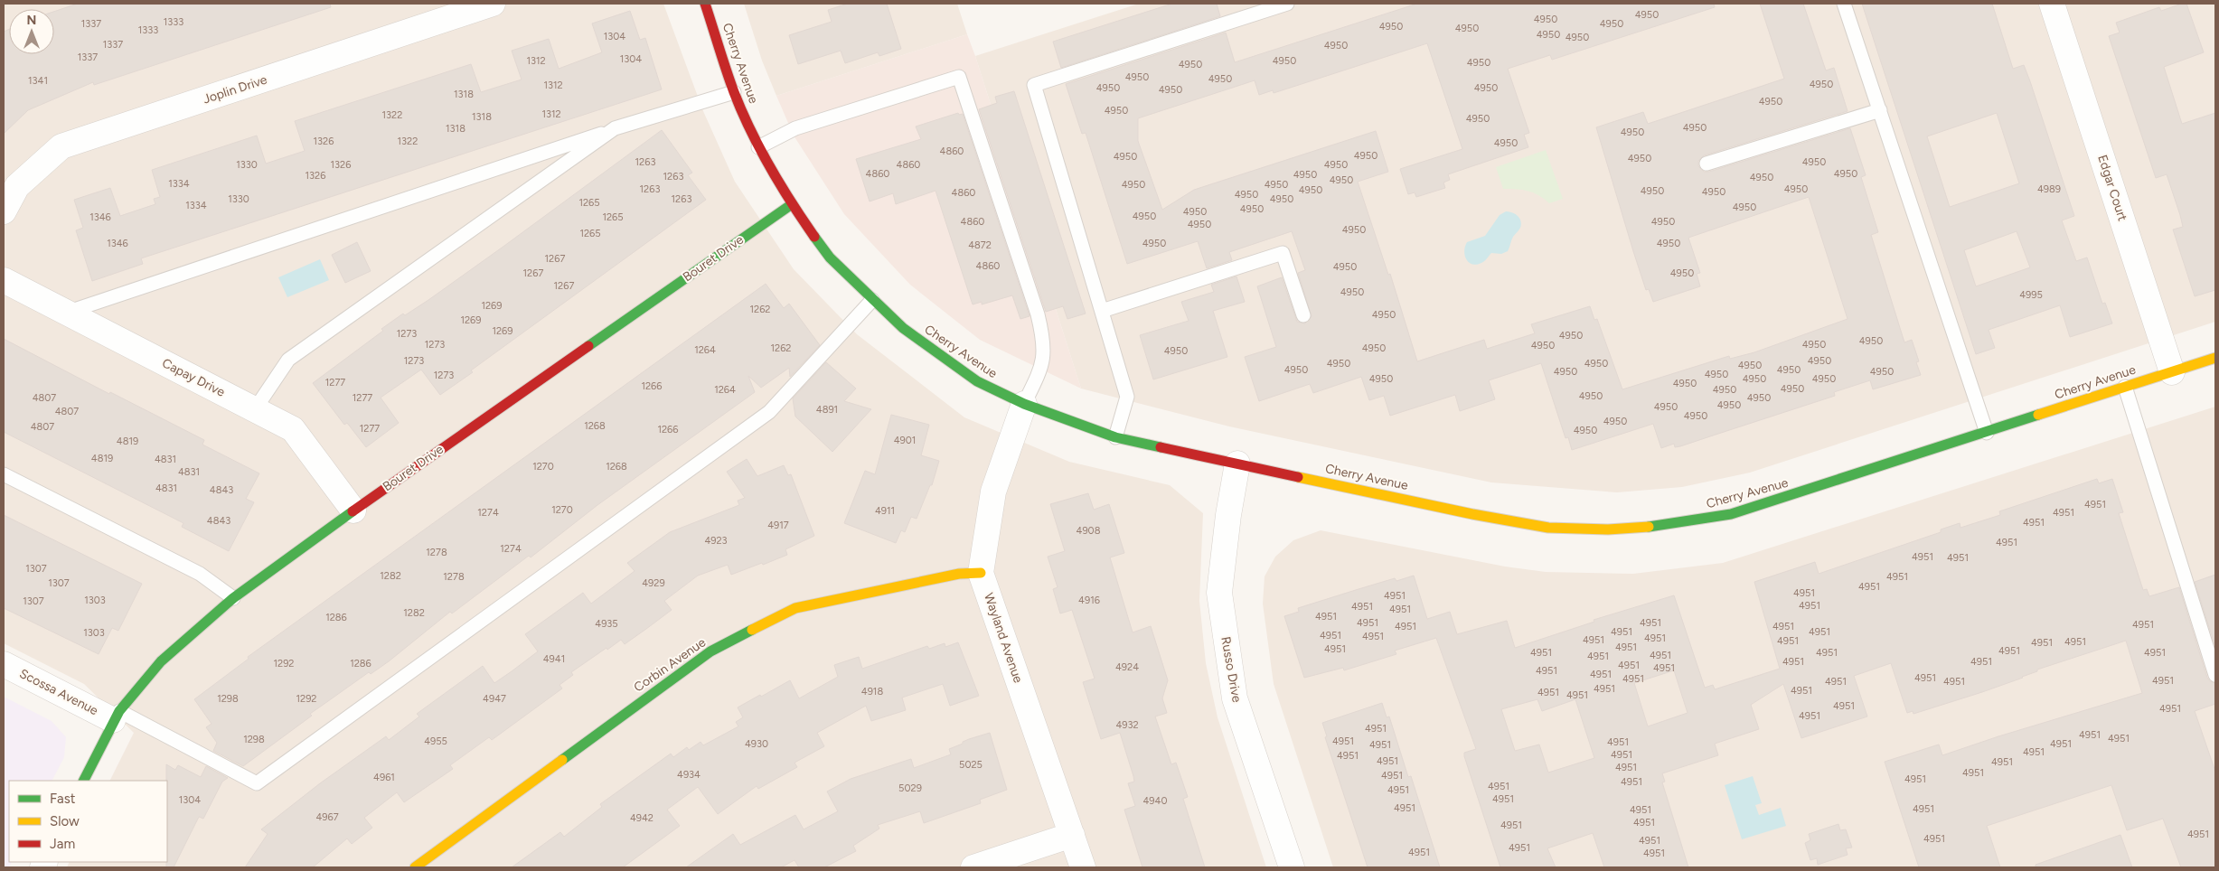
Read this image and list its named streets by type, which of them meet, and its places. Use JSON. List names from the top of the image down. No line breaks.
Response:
{"streets":{"street":["Cherry Avenue","Joplin Drive","Edgar Court","Bouret Drive","Capay Drive","Wayland Avenue","Corbin Avenue","Russo Drive","Scossa Avenue"]},"crossings":[["Cherry Avenue","Edgar Court"],["Cherry Avenue","Bouret Drive"],["Cherry Avenue","Wayland Avenue"],["Cherry Avenue","Russo Drive"],["Bouret Drive","Capay Drive"],["Bouret Drive","Scossa Avenue"],["Wayland Avenue","Corbin Avenue"]],"house_numbers":["4950","4950","1333","1337","4950","4950","4950","1333","4950","1304","4950","1337","4950","1337","1304","1312","4950","4950","4950","4950","4950","1341","4950","1312","4950","4950","4950","1318","4950","4950","1312","1322","1318","4950","4950","1318","4950","1326","1322","4950","4860","4950","4950","4950","1263","4950","1330","1326","4860","4950","4860","4950","4950","1326","1263","4950","4950","1334","4950","4950","1263","4950","4989","4950","4950","4950","4860","4950","1330","1263","4950","1265","1334","4950","4950","4950","4950","1346","1265","4860","4950","4950","4950","1265","1346","4950","4950","4872","1267","4860","4950","1267","4950","1267","4950","4995","1269","1262","4950","1269","1269","1273","4950","4950","1273","4950","4950","1262","4950","1264","4950","1273","4950","4950","4950","4950","4950","4950","4950","4950","4950","1273","4950","4950","4950","1277","4950","1266","4950","1264","4950","4950","4807","1277","4950","4950","4950","4891","4807","4950","4950","1268","4807","1277","1266","4950","4901","4819","4819","4831","1270","1268","4831","4831","4843","4951","1270","4911","1274","4951","4843","4951","4917","4908","4923","4951","1274","1278","4951","4951","1307","1282","1278","4951","1307","4929","4951","4951","4951","1303","4916","1307","4951","4951","4951","1282","4951","1286","4951","4951","4935","4951","4951","4951","4951","4951","1303","4951","4951","4951","4951","4951","4951","4951","4951","4951","4951","4951","4951","4951","4951","4951","4941","4951","4951","1292","1286","4951","4924","4951","4951","4951","4951","4951","4951","4951","4951","4951","4951","4918","4951","4951","1298","1292","4947","4951","4951","4951","4932","4951","4951","4951","1298","4955","4951","4951","4930","4951","4951","4951","4951","4951","4951","4951","5025","4951","4951","4934","4951","4961","4951","4951","4951","5029","4951","4951","1304","4940","4951","4951","4951","4967","4942","4951","4951","4951","4951","4951","4951","4951","4951"],"legend":["Fast","Slow","Jam"],"north":"top"}
